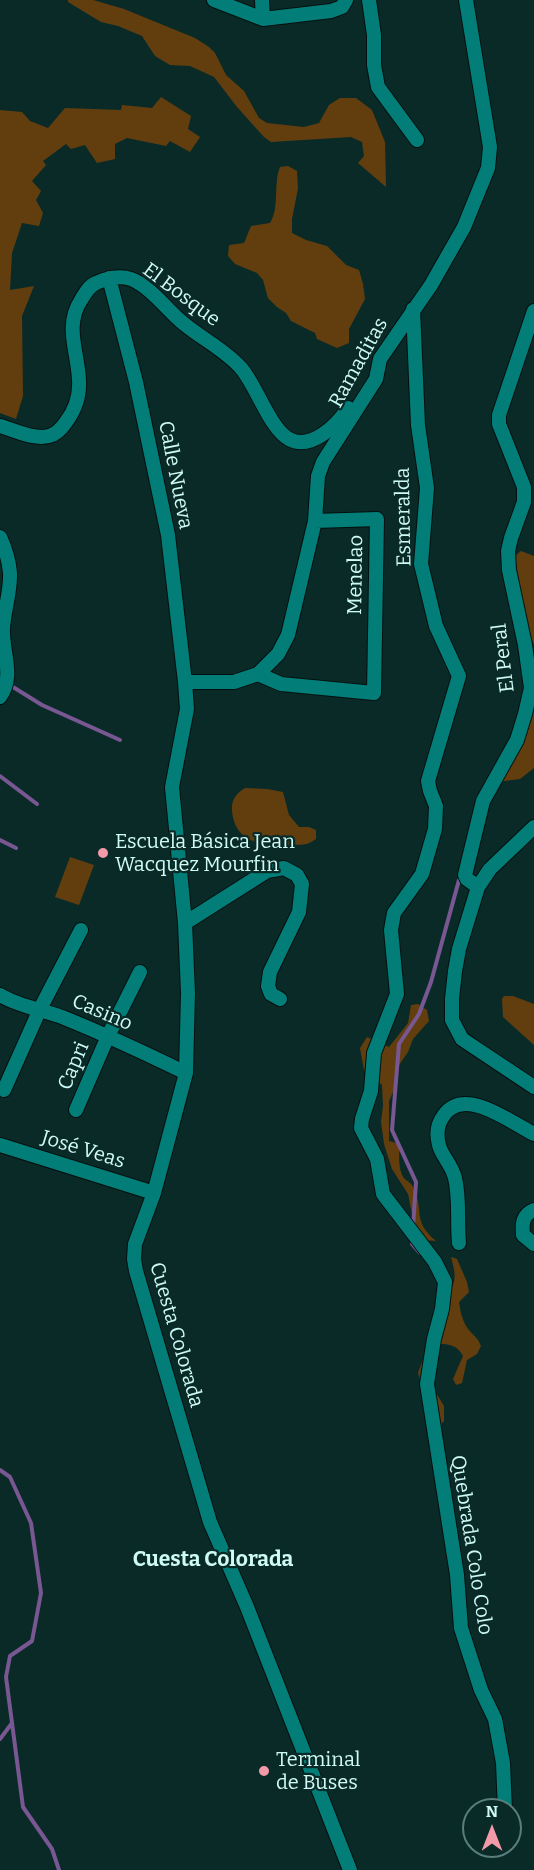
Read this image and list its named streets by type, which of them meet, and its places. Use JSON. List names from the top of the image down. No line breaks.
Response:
{"streets":{"street":["El Bosque","Ramaditas","Calle Nueva","Esmeralda","Menelao","El Peral","Casino","Capri","José Veas","Cuesta Colorada","Quebrada Colo Colo"]},"crossings":[["El Bosque","Ramaditas"],["El Bosque","Calle Nueva"],["Ramaditas","Esmeralda"],["Ramaditas","Menelao"],["Calle Nueva","Cuesta Colorada"],["Esmeralda","Quebrada Colo Colo"],["Casino","Capri"],["Casino","Cuesta Colorada"],["José Veas","Cuesta Colorada"]],"districts":["Cuesta Colorada"],"places":["Escuela Básica Jean Wacquez Mourfin","Terminal de Buses"],"north":"top"}
